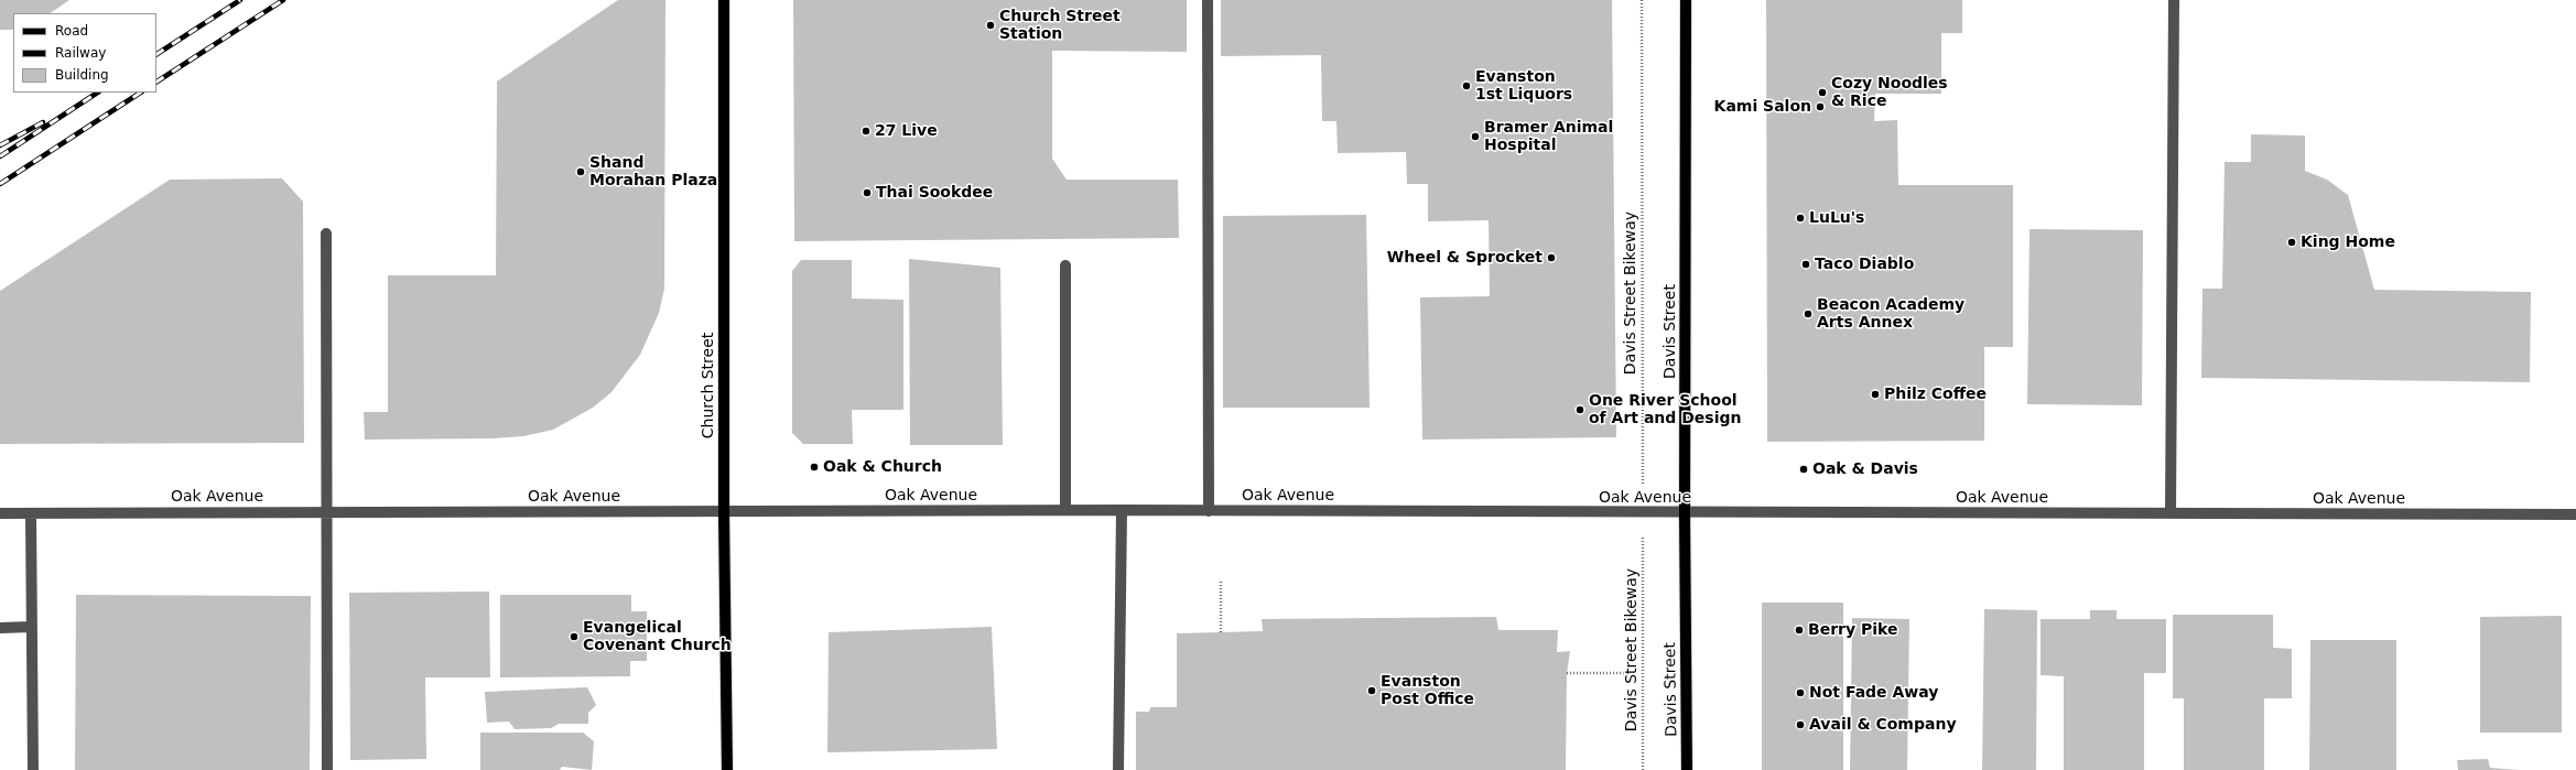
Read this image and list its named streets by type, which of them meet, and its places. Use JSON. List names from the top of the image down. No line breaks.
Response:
{"streets":{"main road":["Davis Street","Church Street"],"street":["Oak Avenue"],"path":["Davis Street Bikeway"]},"crossings":[["Davis Street Bikeway","Oak Avenue"],["Davis Street","Oak Avenue"],["Church Street","Oak Avenue"]],"places":["Church Street Station","Evanston 1st Liquors","Cozy Noodles & Rice","Kami Salon","27 Live","Bramer Animal Hospital","Shand Morahan Plaza","Thai Sookdee","LuLu's","King Home","Wheel & Sprocket","Taco Diablo","Beacon Academy Arts Annex","Philz Coffee","One River School of Art and Design","Oak & Church","Oak & Davis","Berry Pike","Evangelical Covenant Church","Evanston Post Office","Not Fade Away","Avail & Company"],"legend":["Road","Railway","Building"]}
